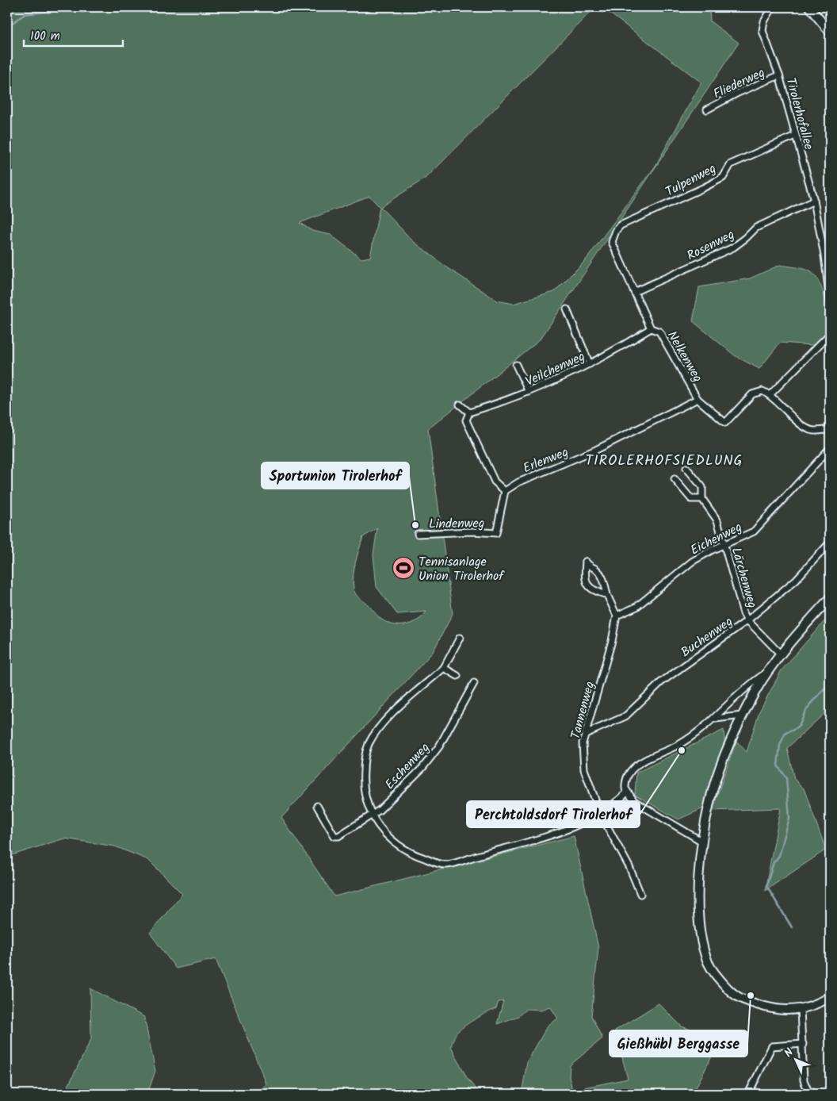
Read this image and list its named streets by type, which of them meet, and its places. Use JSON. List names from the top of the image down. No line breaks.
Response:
{"streets":{"street":["Fliederweg","Tirolerhofallee","Tulpenweg","Rosenweg","Nelkenweg","Veilchenweg","Erlenweg","Lindenweg","Eichenweg","Lärchenweg","Buchenweg","Tannenweg","Eschenweg"]},"crossings":[["Fliederweg","Tirolerhofallee"],["Tirolerhofallee","Tulpenweg"],["Tirolerhofallee","Rosenweg"],["Tulpenweg","Nelkenweg"],["Rosenweg","Nelkenweg"],["Nelkenweg","Veilchenweg"],["Nelkenweg","Erlenweg"],["Erlenweg","Lindenweg"],["Eichenweg","Lärchenweg"],["Eichenweg","Tannenweg"],["Lärchenweg","Buchenweg"],["Buchenweg","Tannenweg"]],"districts":["TIROLERHOFSIEDLUNG"],"places":{"other":["Sportunion Tirolerhof","Perchtoldsdorf Tirolerhof","Gießhübl Berggasse"],"sports":["Tennisanlage Union Tirolerhof"]},"scale_bar":"100 m","north":"top left"}
